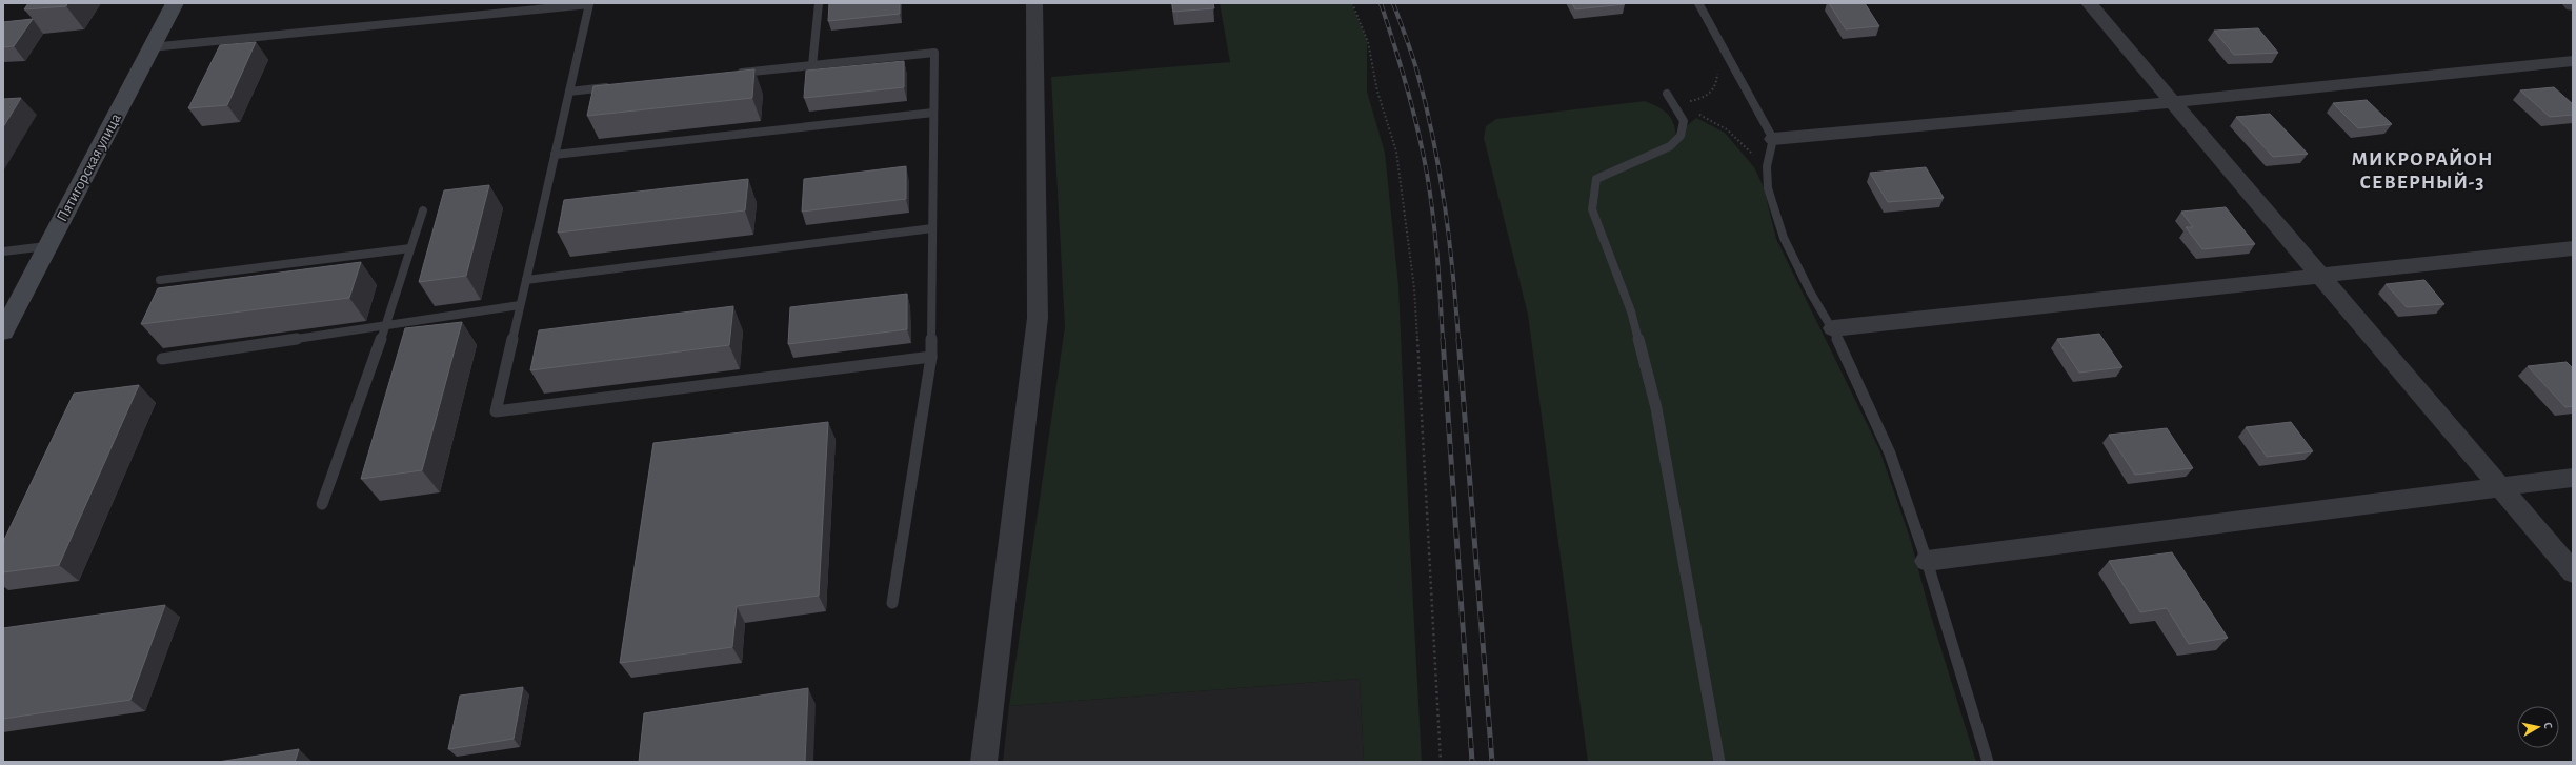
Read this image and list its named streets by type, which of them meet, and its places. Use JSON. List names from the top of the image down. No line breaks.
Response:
{"streets":{"main road":["Пятигорская улица"]},"districts":["МИКРОРАЙОН СЕВЕРНЫЙ-3"],"north":"right"}
